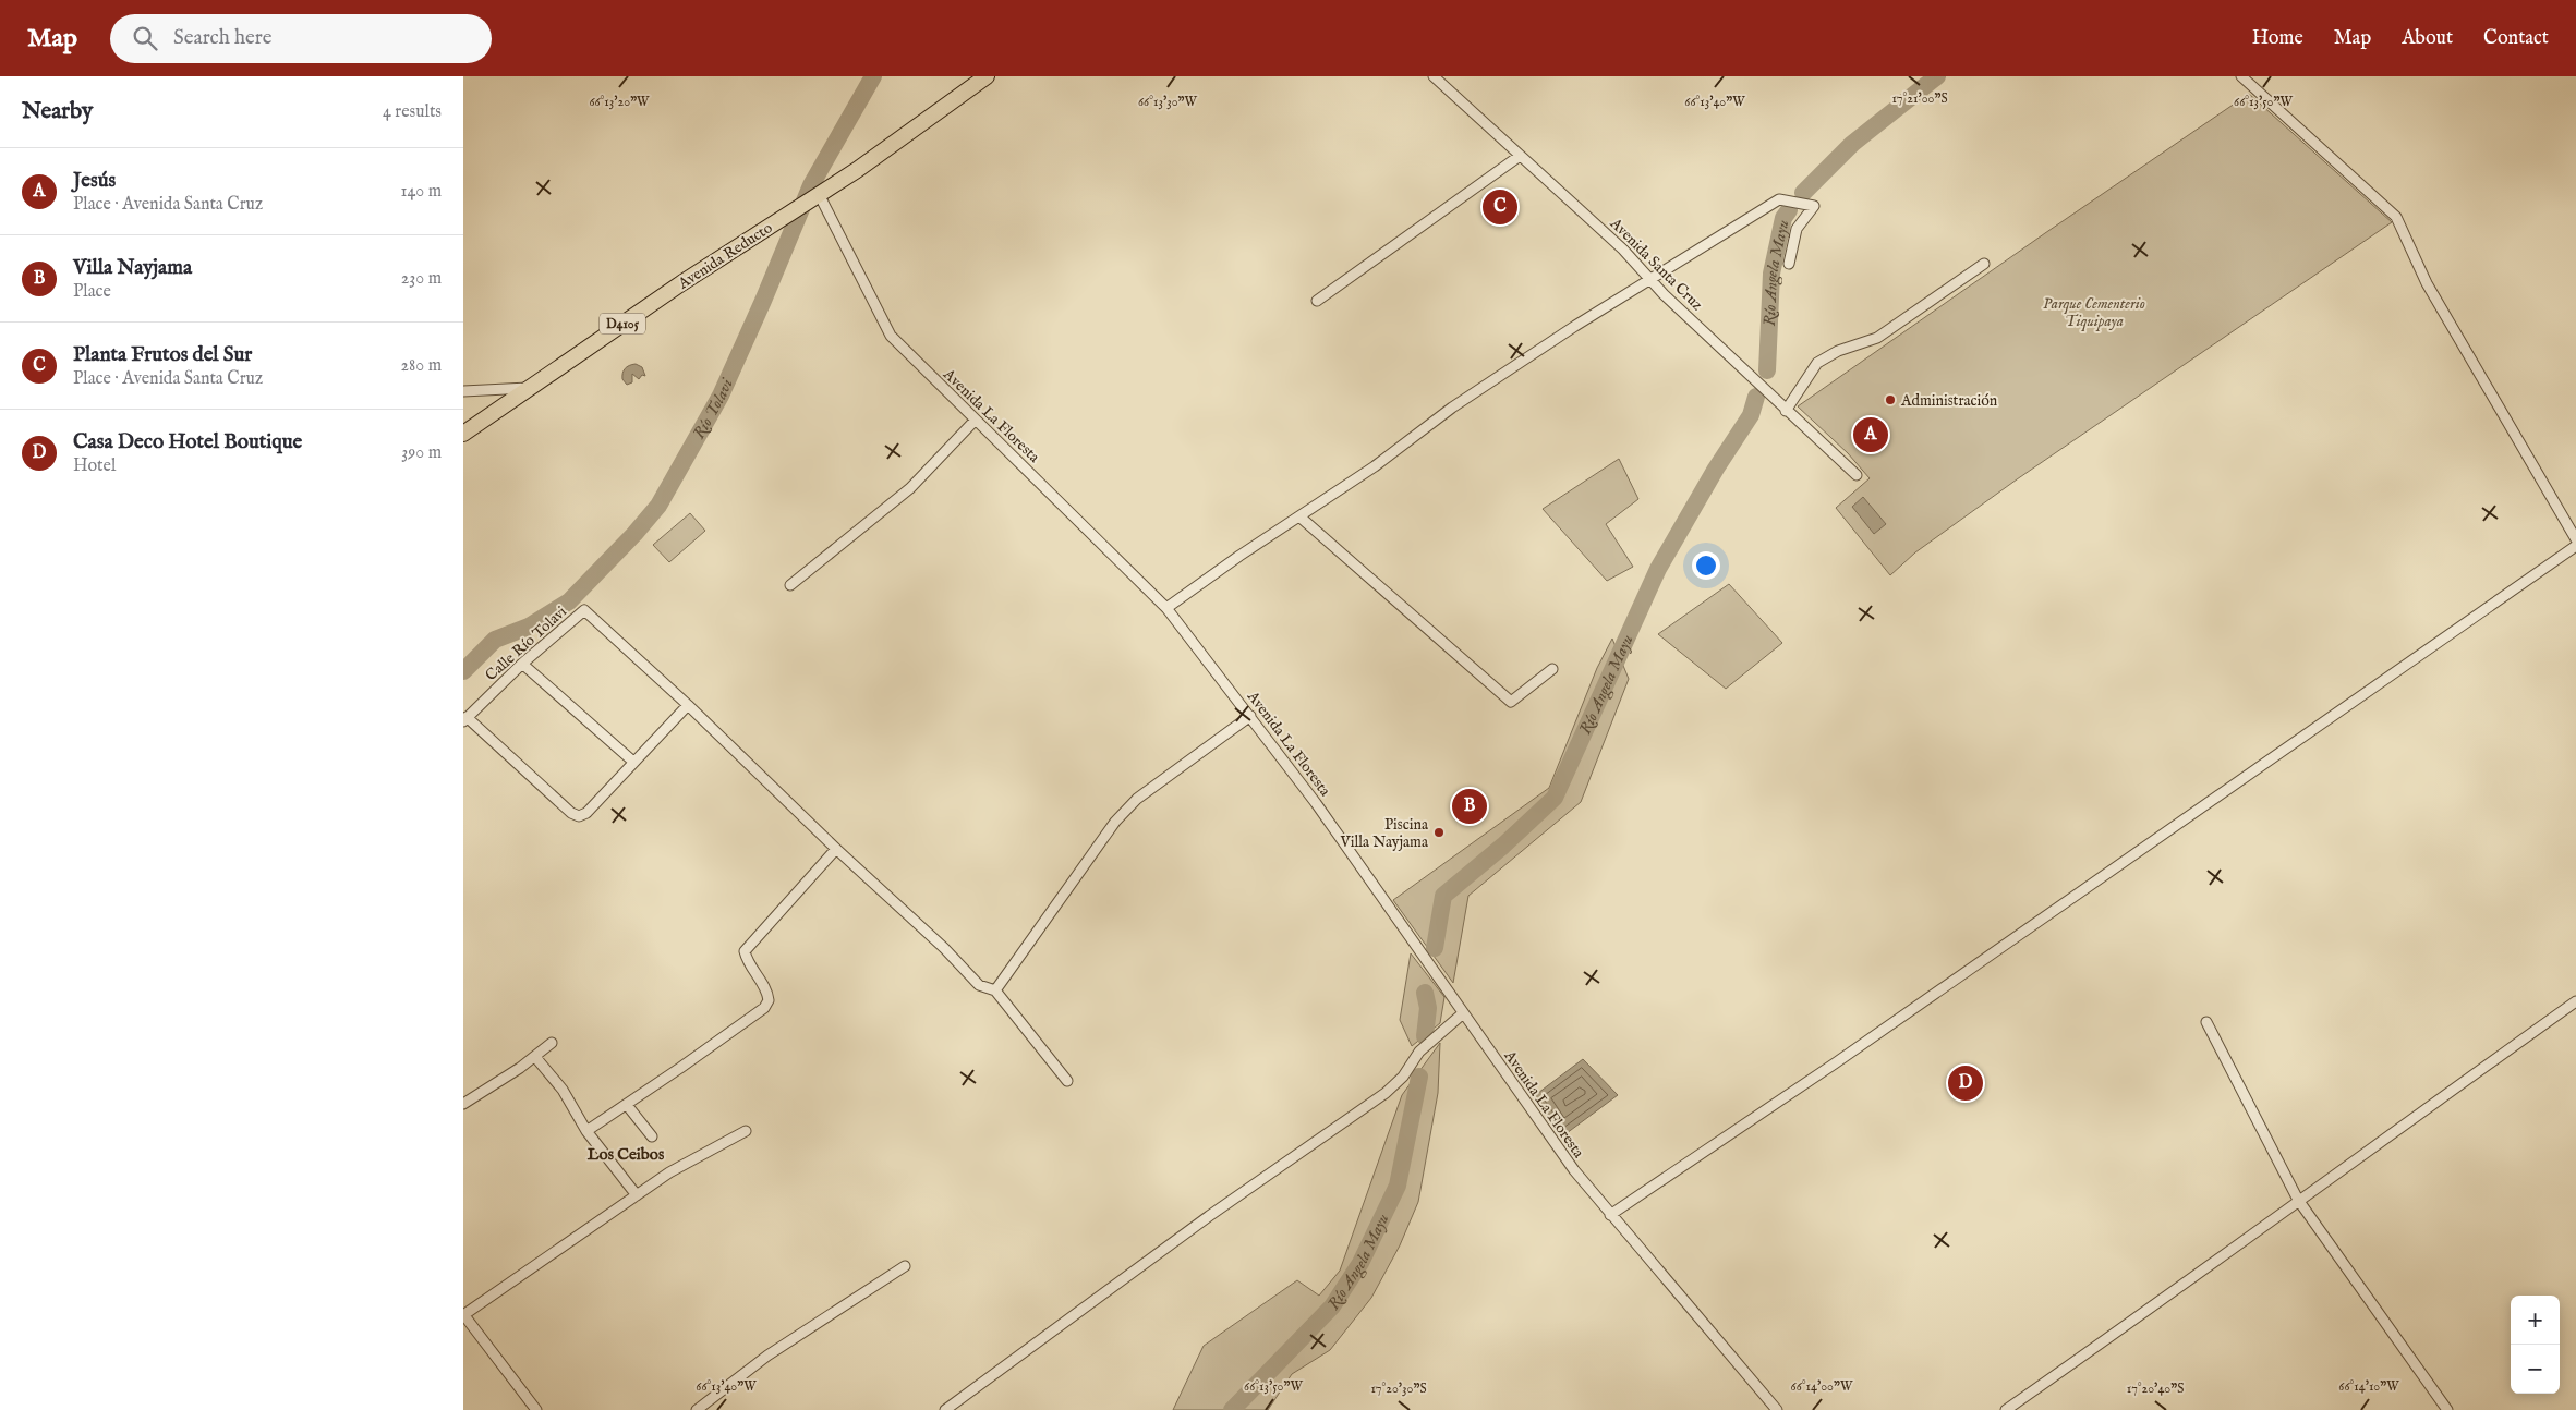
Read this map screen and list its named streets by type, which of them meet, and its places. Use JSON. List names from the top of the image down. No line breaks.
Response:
{"streets":{"main road":["Avenida Reducto","D4105"],"street":["Avenida Santa Cruz","Avenida La Floresta","Calle Río Tolavi"]},"crossings":[["Avenida Reducto","Avenida La Floresta"]],"districts":["Los Ceibos"],"water":["Río Angela Mayu","Río Tolavi"],"parks":["Parque Cementerio Tiquipaya"],"places":["Administración","Piscina Villa Nayjama"],"page":{"header":"Map","search":"Search here","nav":["Home","Map","About","Contact"],"heading":["Nearby","4 results"],"list":[{"mark":"A","name":"Jesús","note":"Place · Avenida Santa Cruz","value":"140 m"},{"mark":"B","name":"Villa Nayjama","note":"Place","value":"230 m"},{"mark":"C","name":"Planta Frutos del Sur","note":"Place · Avenida Santa Cruz","value":"280 m"},{"mark":"D","name":"Casa Deco Hotel Boutique","note":"Hotel","value":"390 m"}],"pins":["C","A","B","D"],"map_buttons":["+","−"]},"coordinates":["17°21'00\"S","66°13'20\"W","66°13'30\"W","66°13'40\"W","66°13'50\"W","66°14'00\"W","66°14'10\"W","17°20'30\"S","17°20'40\"S"]}
